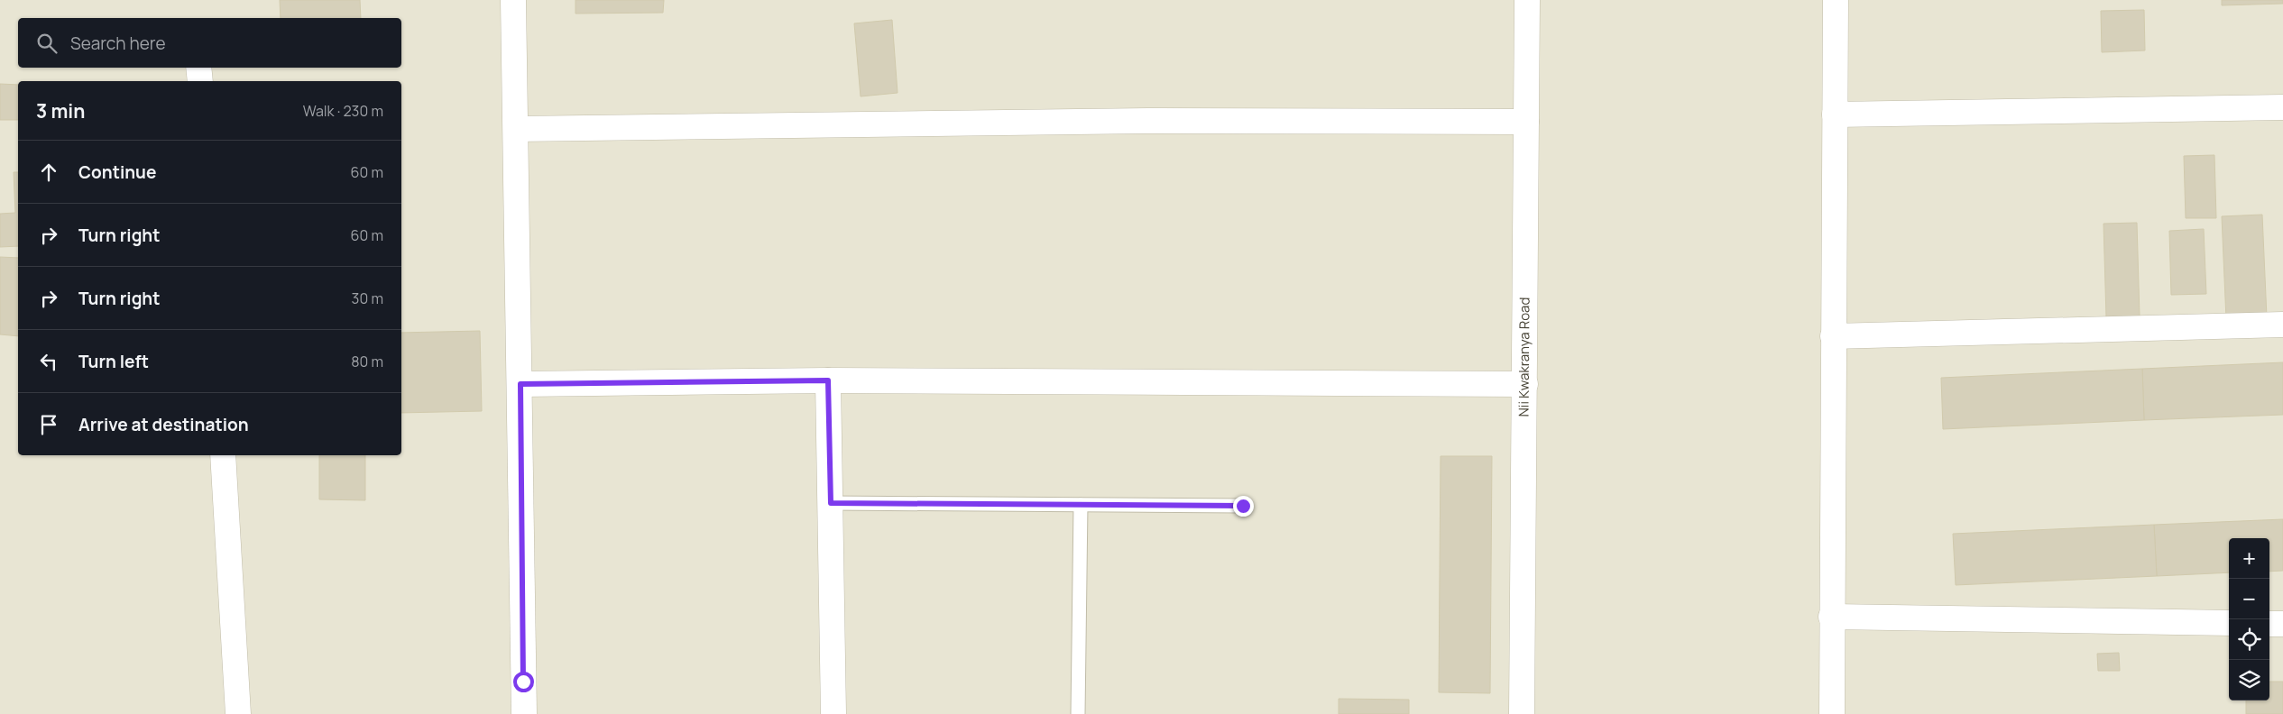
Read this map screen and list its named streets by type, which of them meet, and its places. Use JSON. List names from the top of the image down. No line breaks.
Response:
{"streets":{"street":["Nii Kwakranya Road"]},"page":{"search":"Search here","heading":["3 min","Walk · 230 m"],"list":[["Continue","60 m"],["Turn right","60 m"],["Turn right","30 m"],["Turn left","80 m"],"Arrive at destination"],"map_buttons":["+","−"]}}
